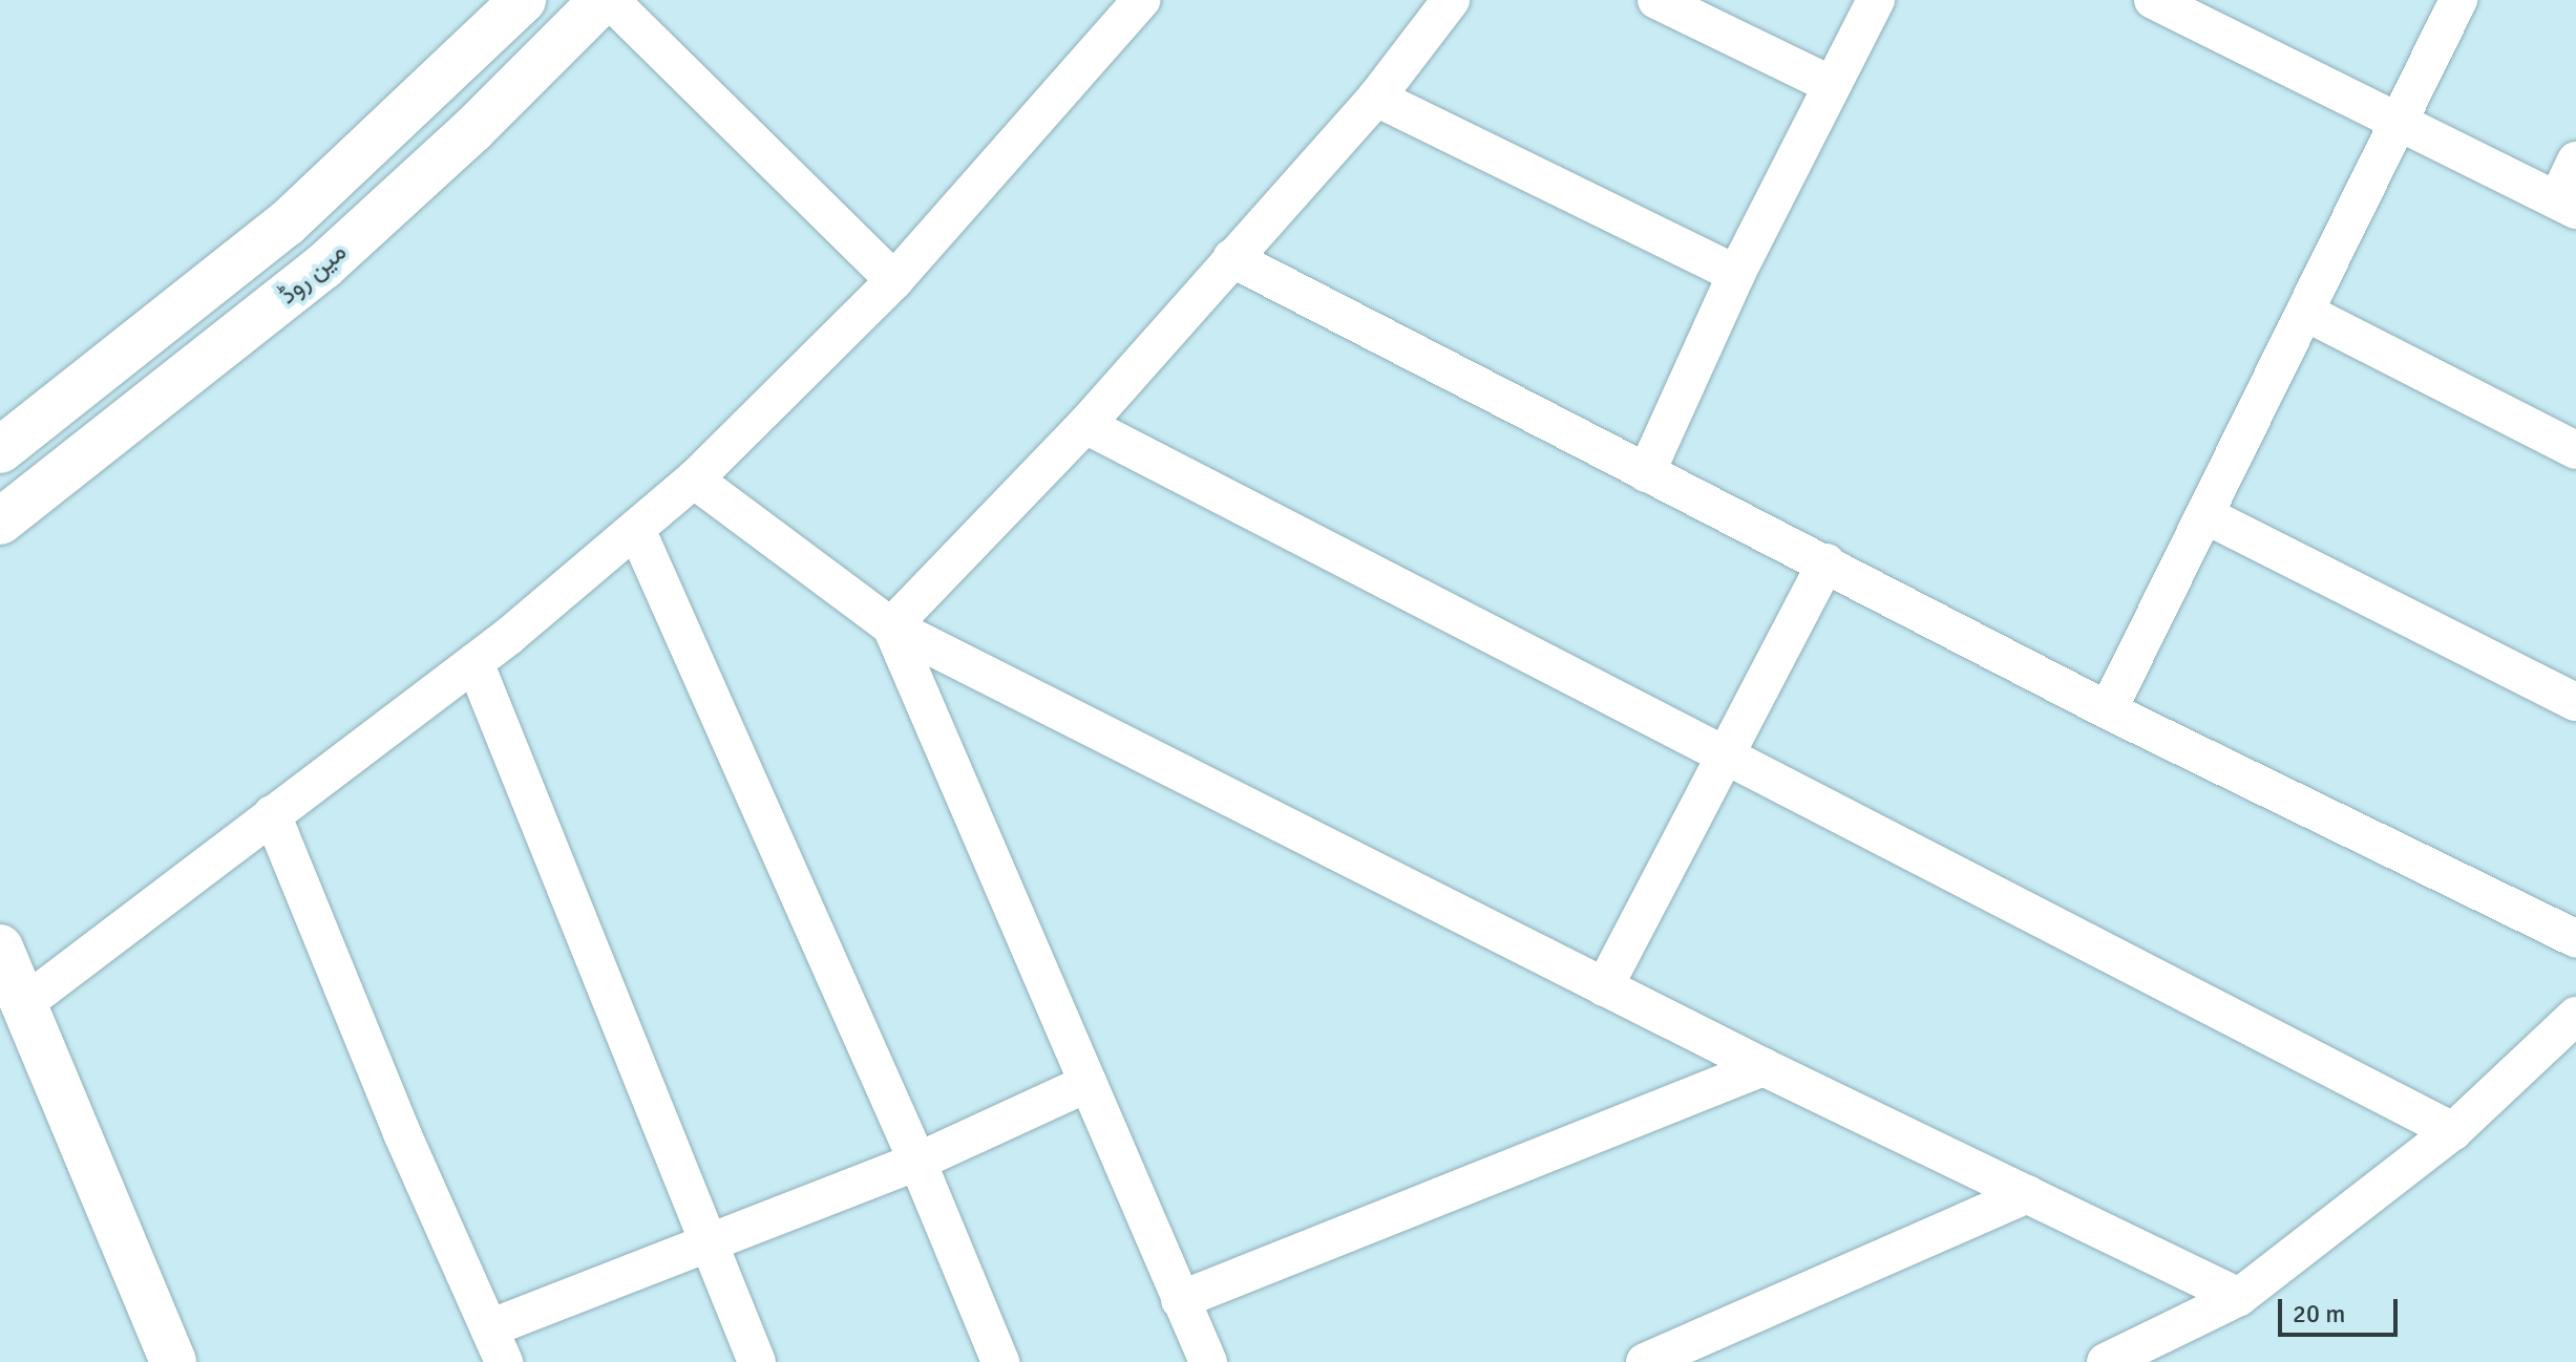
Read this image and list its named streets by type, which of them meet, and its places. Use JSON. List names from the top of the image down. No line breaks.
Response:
{"streets":{"main road":["مین روڈ"]},"scale_bar":"20 m"}
